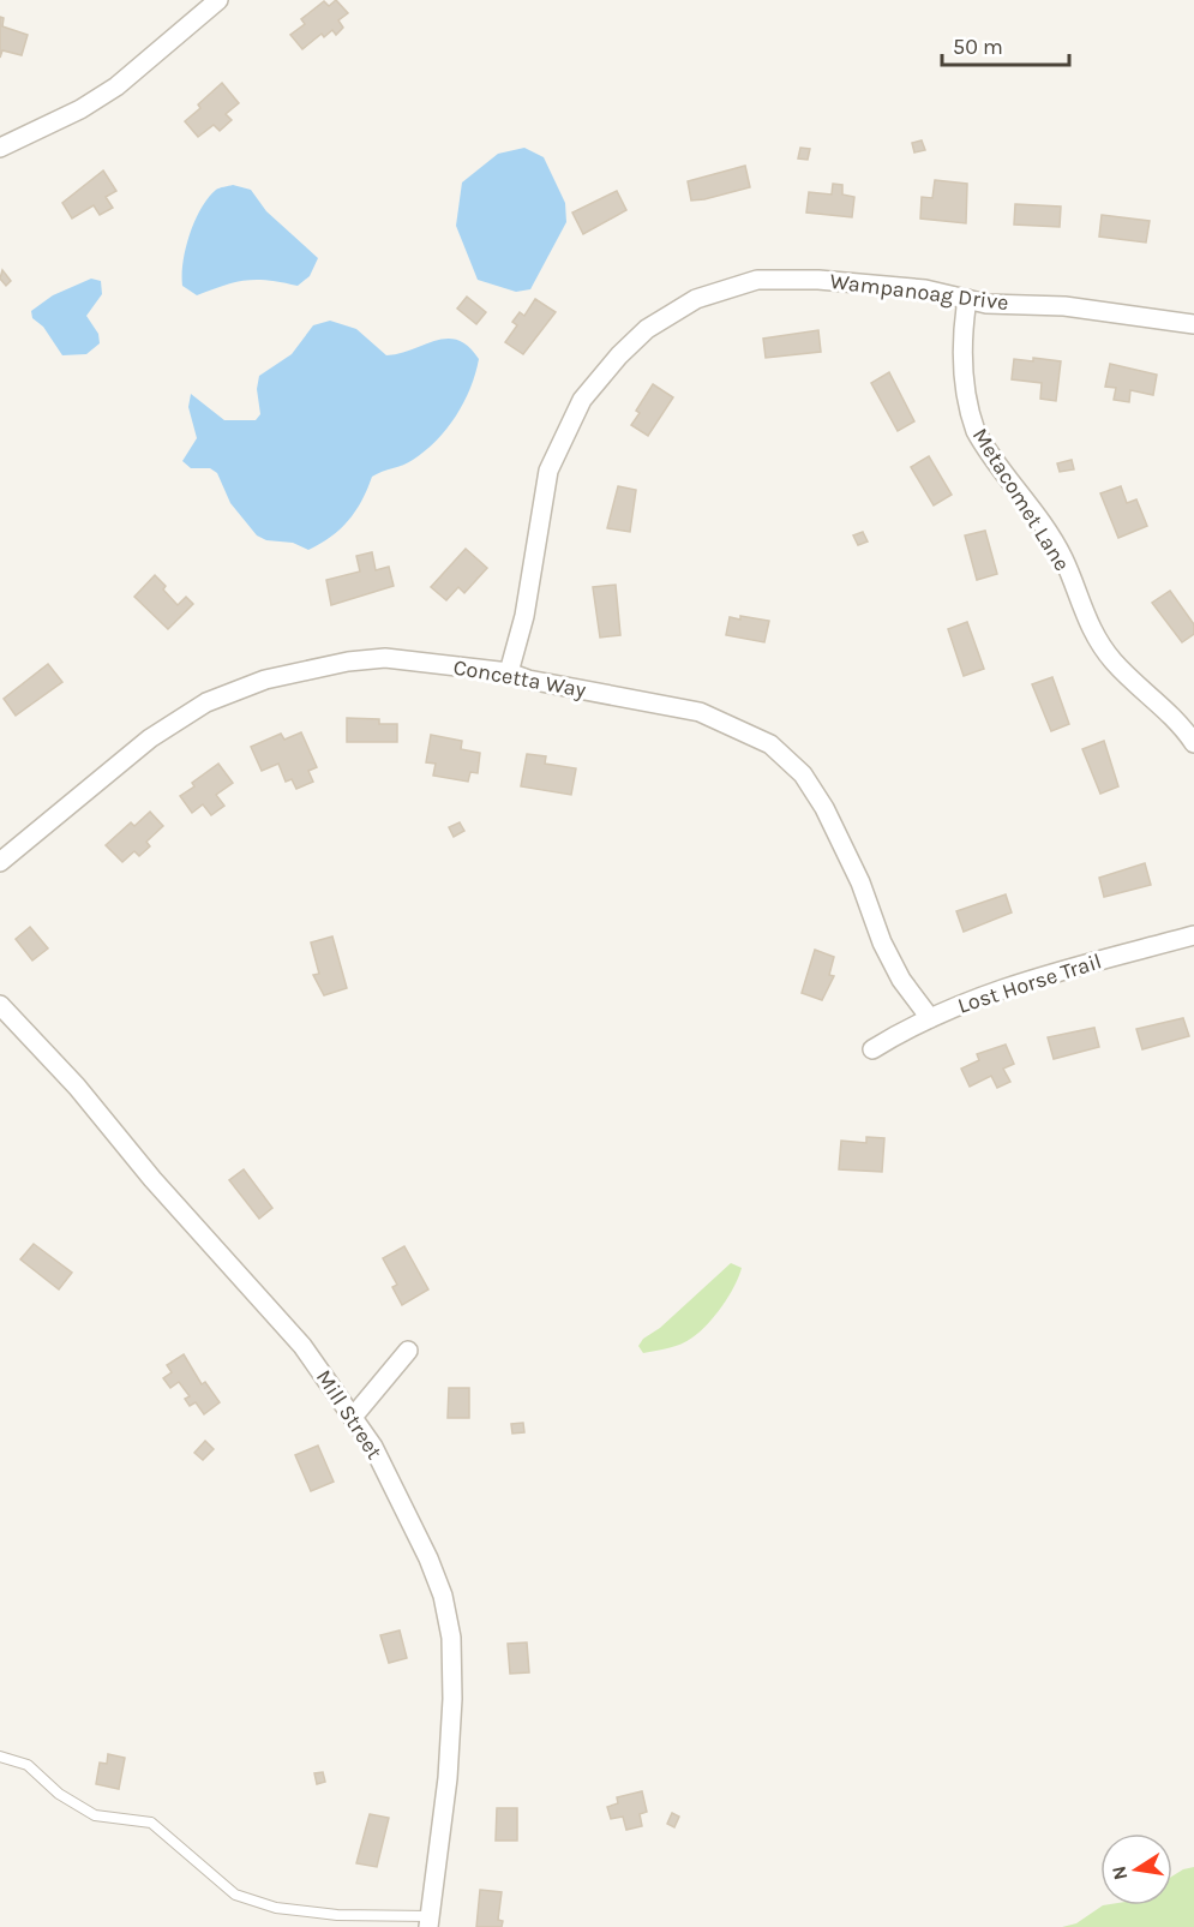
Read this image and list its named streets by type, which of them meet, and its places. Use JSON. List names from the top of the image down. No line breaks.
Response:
{"streets":{"street":["Wampanoag Drive","Metacomet Lane","Concetta Way","Lost Horse Trail","Mill Street"]},"crossings":[["Wampanoag Drive","Metacomet Lane"],["Wampanoag Drive","Concetta Way"],["Concetta Way","Lost Horse Trail"]],"scale_bar":"50 m","north":"left"}
